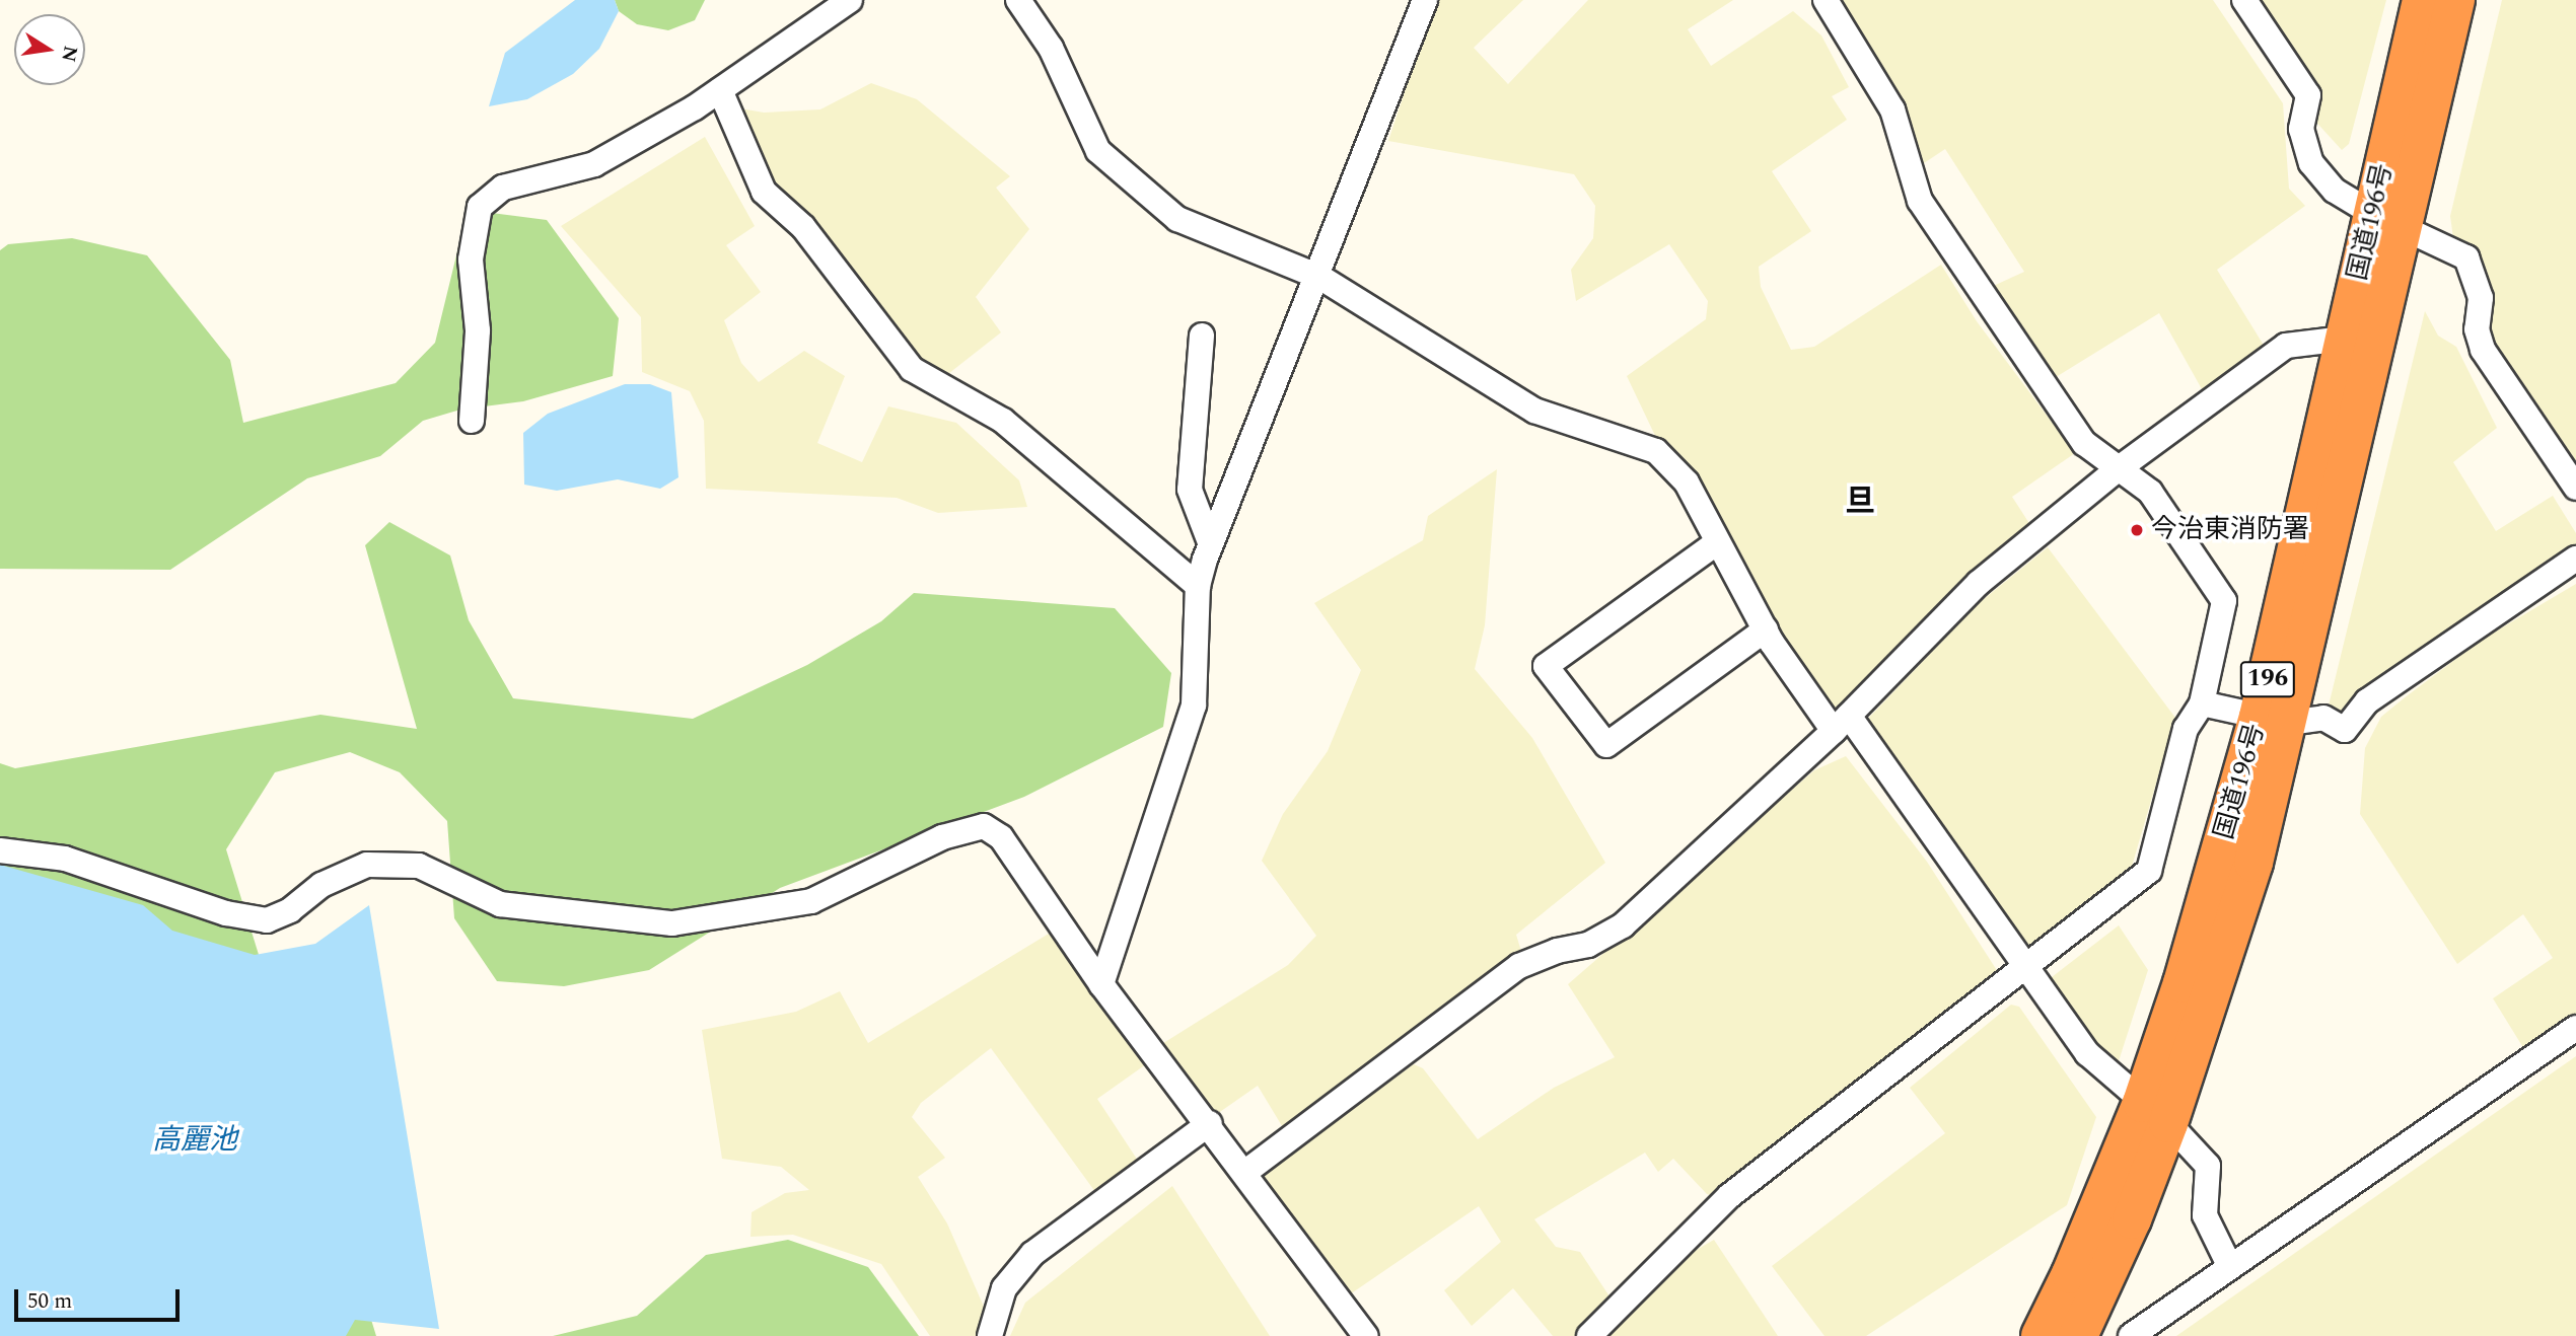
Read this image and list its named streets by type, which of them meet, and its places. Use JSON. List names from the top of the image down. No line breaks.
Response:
{"streets":{"highway":["国道196号","196"]},"districts":["旦"],"water":["高麗池"],"places":["今治東消防署"],"scale_bar":"50 m","north":"right"}
